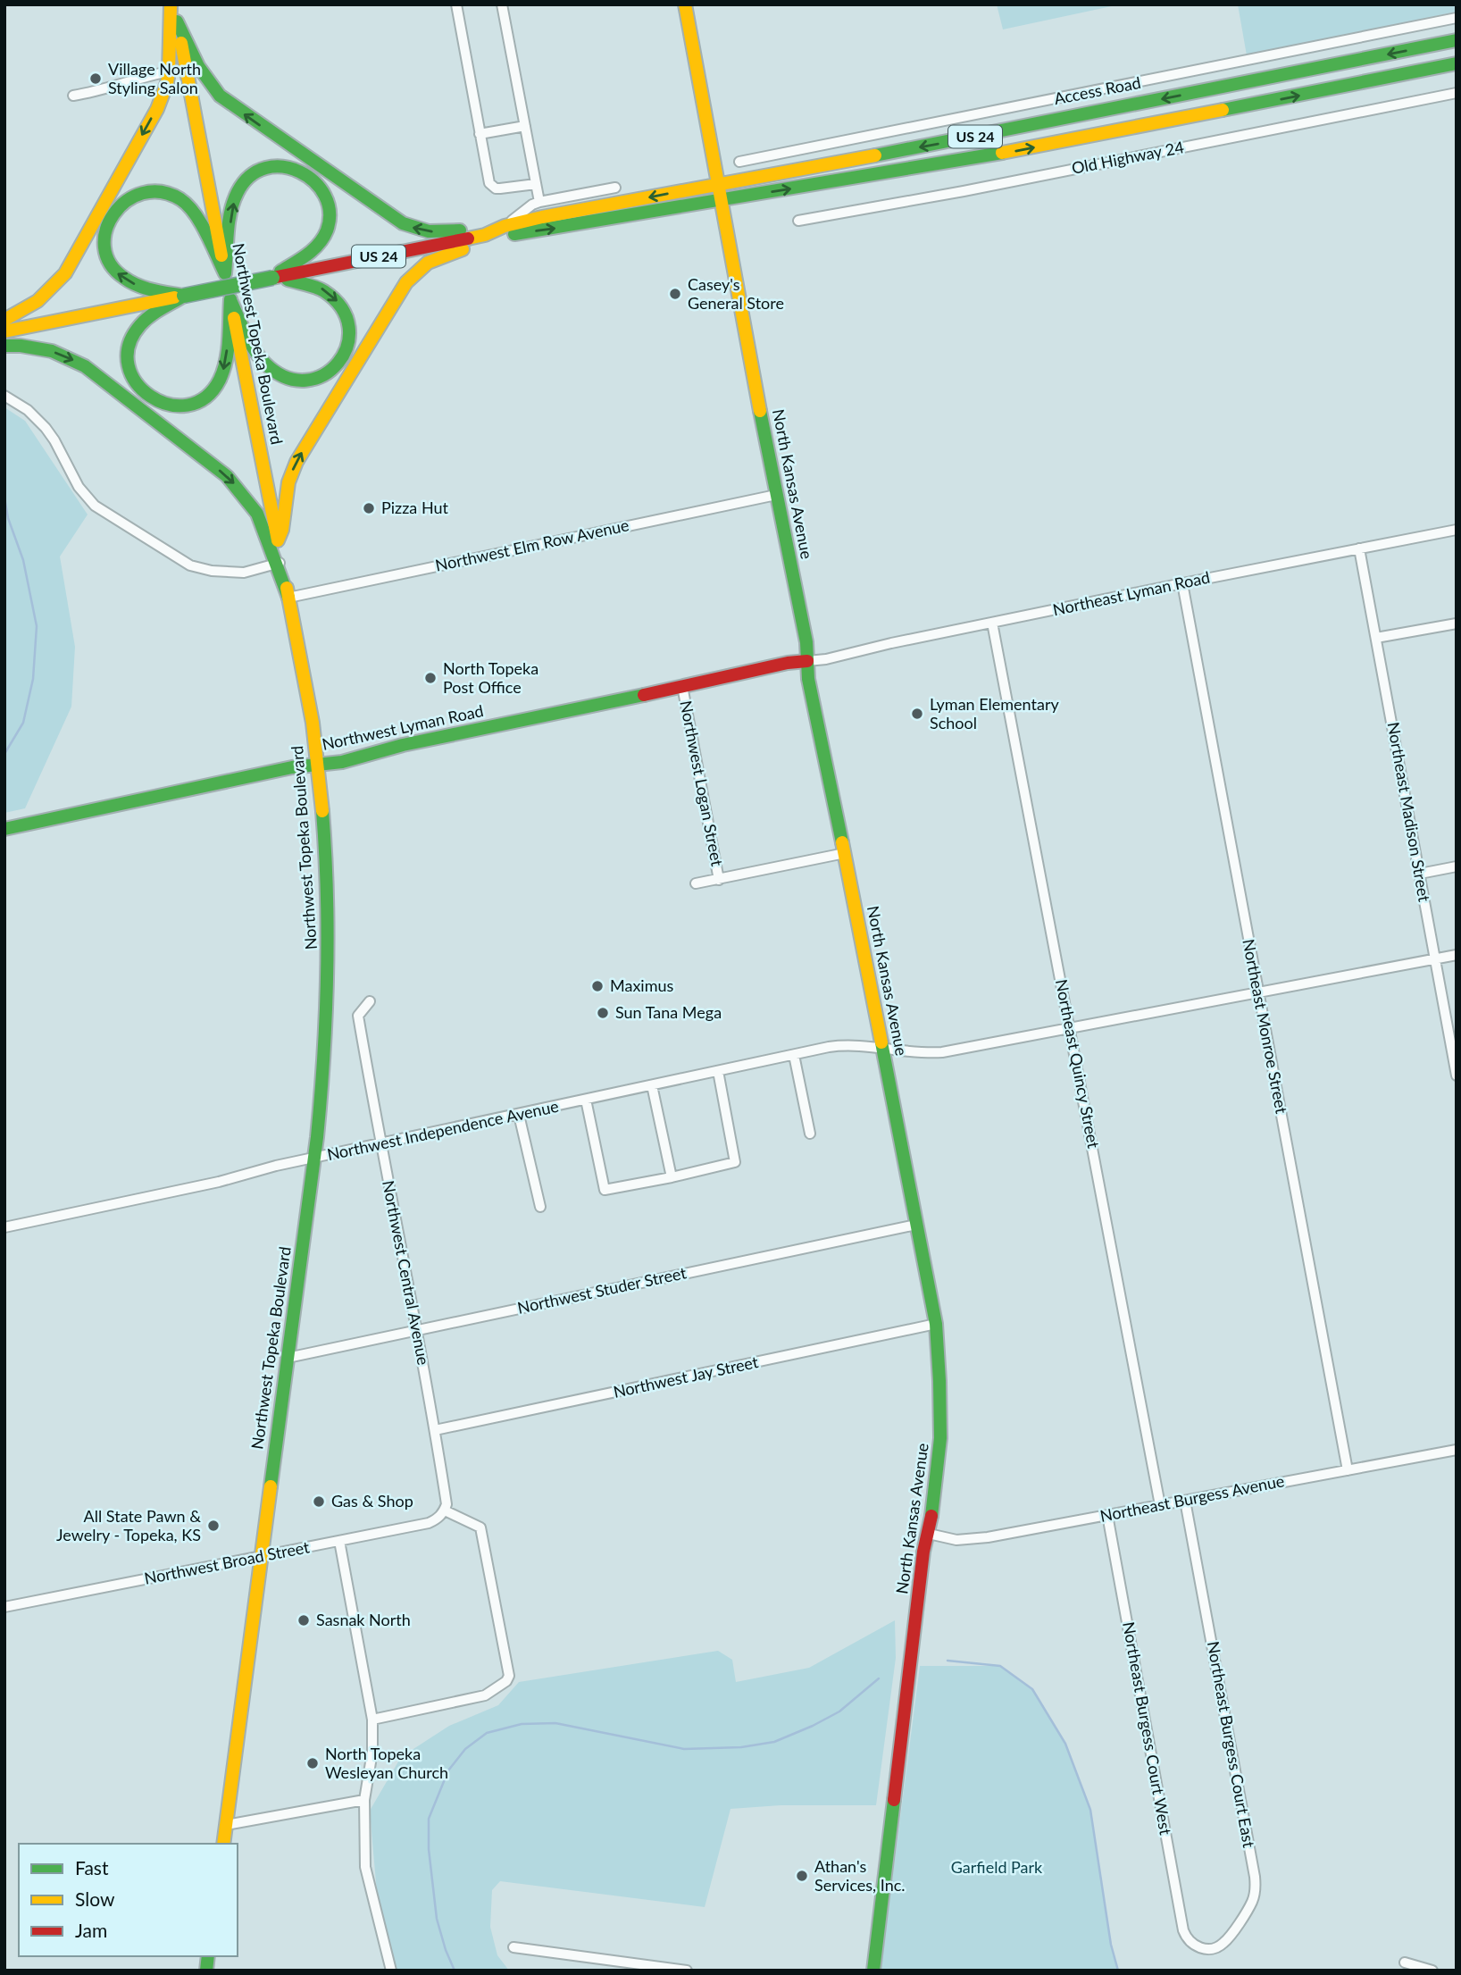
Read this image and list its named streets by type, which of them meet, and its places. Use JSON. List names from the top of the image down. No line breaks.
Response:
{"streets":{"main road":["US 24","Northwest Topeka Boulevard","North Kansas Avenue","Northwest Lyman Road"],"street":["Access Road","Old Highway 24","Northwest Elm Row Avenue","Northeast Lyman Road","Northwest Logan Street","Northeast Madison Street","Northeast Monroe Street","Northeast Quincy Street","Northwest Independence Avenue","Northwest Central Avenue","Northwest Studer Street","Northwest Jay Street","Northeast Burgess Avenue","Northwest Broad Street","Northeast Burgess Court West","Northeast Burgess Court East"]},"crossings":[["US 24","North Kansas Avenue"],["Northwest Topeka Boulevard","Northwest Elm Row Avenue"],["Northwest Topeka Boulevard","Northwest Lyman Road"],["Northwest Topeka Boulevard","Northwest Independence Avenue"],["Northwest Topeka Boulevard","Northwest Studer Street"],["Northwest Topeka Boulevard","Northwest Broad Street"],["North Kansas Avenue","Northwest Elm Row Avenue"],["North Kansas Avenue","Northeast Lyman Road"],["North Kansas Avenue","Northwest Lyman Road"],["North Kansas Avenue","Northwest Independence Avenue"],["North Kansas Avenue","Northwest Studer Street"],["North Kansas Avenue","Northwest Jay Street"],["North Kansas Avenue","Northeast Burgess Avenue"],["Northeast Lyman Road","Northwest Lyman Road"],["Northeast Lyman Road","Northeast Madison Street"],["Northeast Lyman Road","Northeast Monroe Street"],["Northeast Lyman Road","Northeast Quincy Street"],["Northwest Lyman Road","Northwest Logan Street"],["Northeast Madison Street","Northwest Independence Avenue"],["Northeast Monroe Street","Northwest Independence Avenue"],["Northeast Monroe Street","Northeast Burgess Avenue"],["Northeast Quincy Street","Northwest Independence Avenue"],["Northeast Quincy Street","Northeast Burgess Avenue"],["Northwest Independence Avenue","Northwest Central Avenue"],["Northwest Central Avenue","Northwest Studer Street"],["Northwest Central Avenue","Northwest Jay Street"],["Northwest Central Avenue","Northwest Broad Street"],["Northeast Burgess Avenue","Northeast Burgess Court West"],["Northeast Burgess Avenue","Northeast Burgess Court East"],["Northeast Burgess Court West","Northeast Burgess Court East"]],"parks":["Garfield Park"],"places":["Village North Styling Salon","Casey's General Store","Pizza Hut","North Topeka Post Office","Lyman Elementary School","Maximus","Sun Tana Mega","Gas & Shop","All State Pawn & Jewelry - Topeka, KS","Sasnak North","North Topeka Wesleyan Church","Athan's Services, Inc."],"legend":["Fast","Slow","Jam"]}
